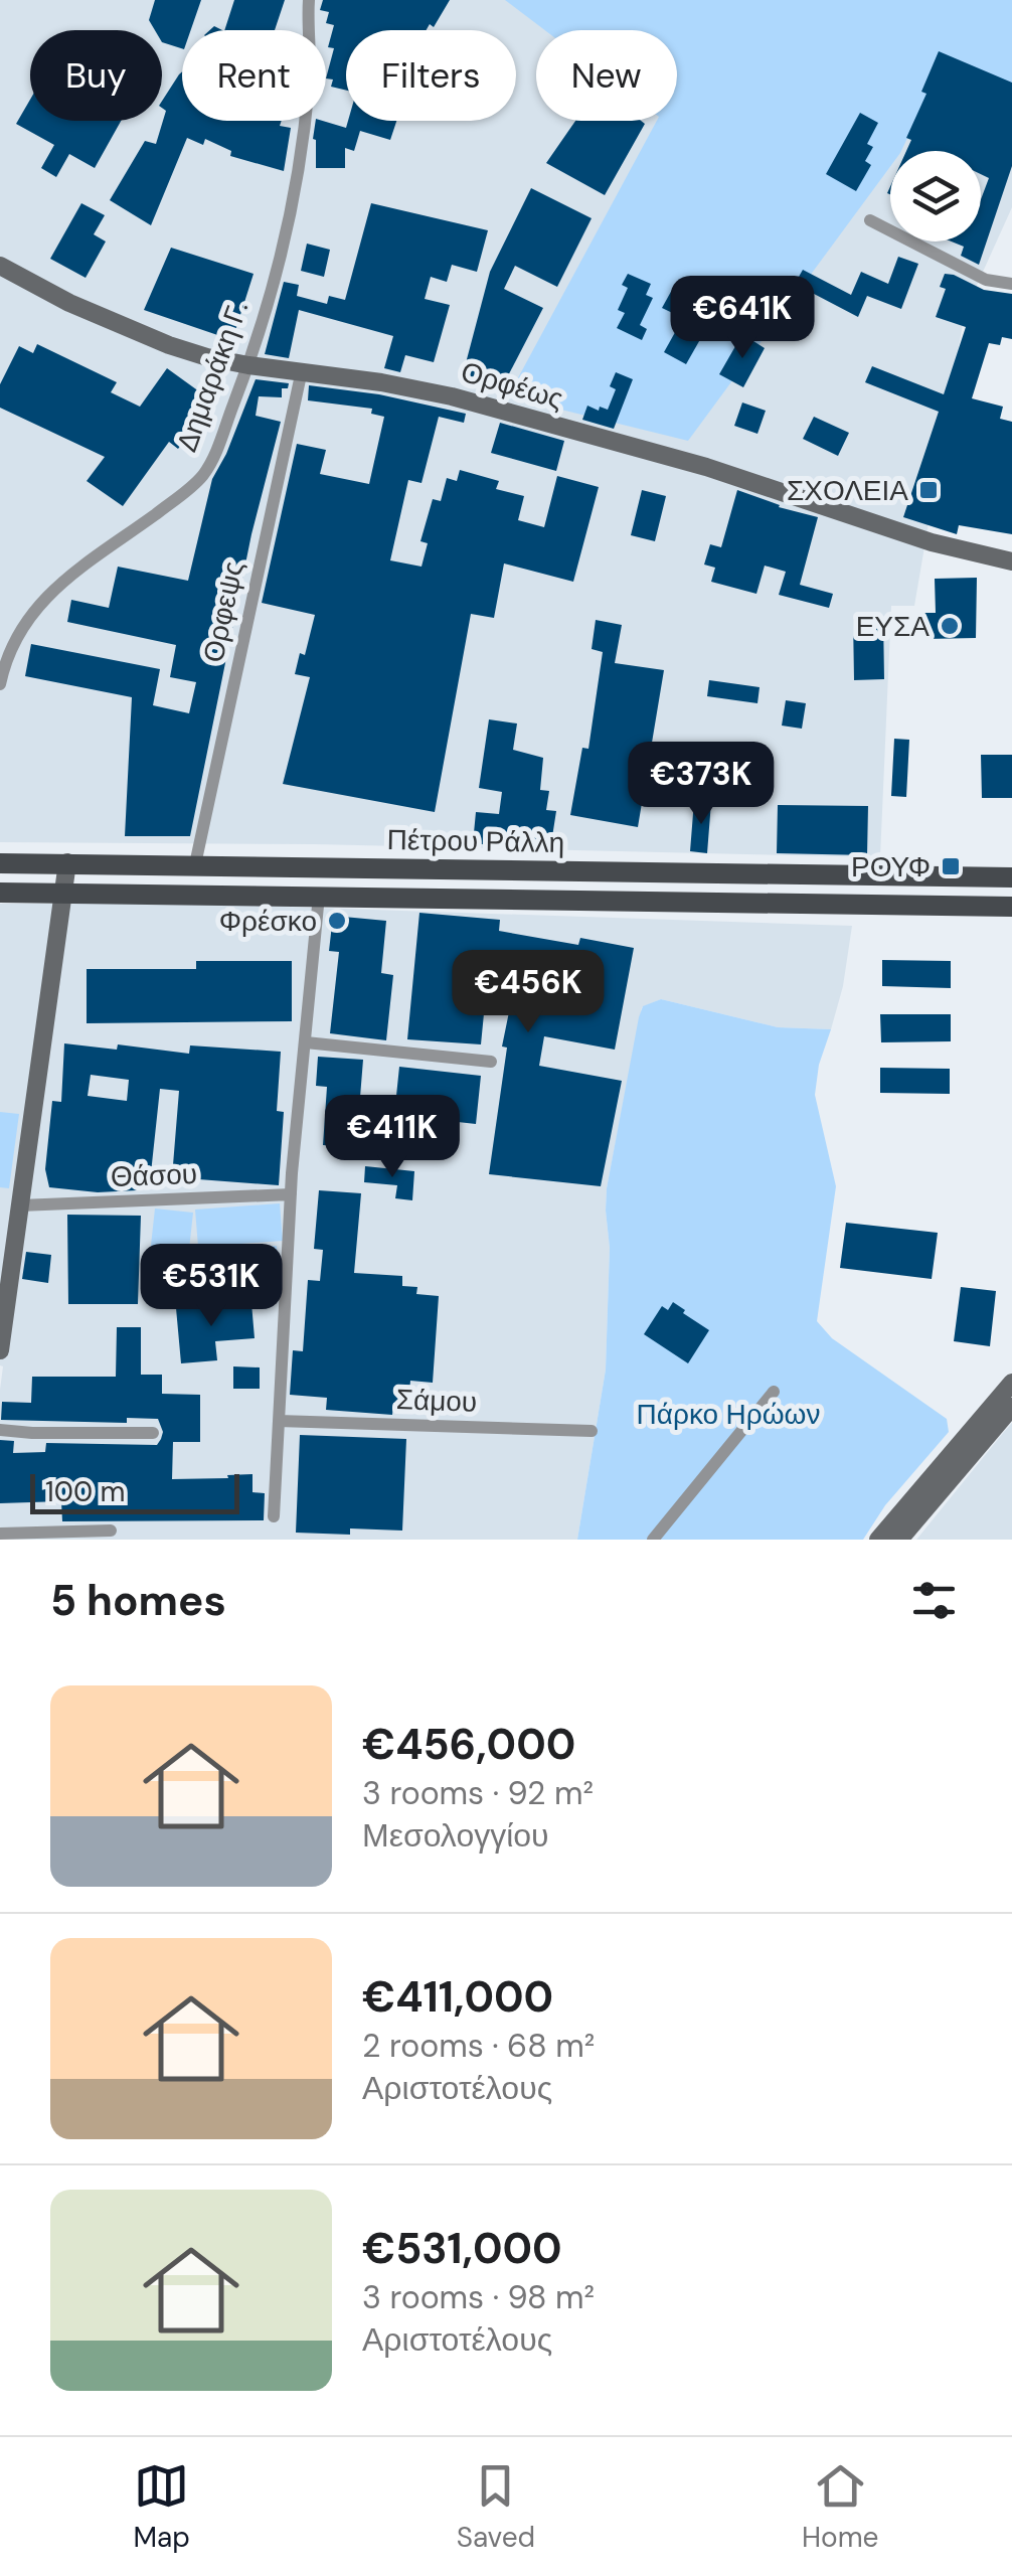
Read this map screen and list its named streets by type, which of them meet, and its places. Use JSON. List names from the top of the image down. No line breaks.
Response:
{"streets":{"main road":["Πέτρου Ράλλη"],"street":["Δημαράκη Γ.","Ορφέως","Ορφεψς","Θάσου","Σάμου"]},"crossings":[["Δημαράκη Γ.","Ορφέως"],["Ορφέως","Ορφεψς"],["Ορφεψς","Πέτρου Ράλλη"]],"parks":["Πάρκο Ηρώων"],"places":{"transit":["ΣΧΟΛΕΙΑ","ΡΟΥΦ"],"other":["ΕΥΣΑ","Φρέσκο"]},"scale_bar":"100 m","page":{"chip":["Buy","Rent","Filters","New"],"price":["€641K","€373K","€456K","€411K","€531K"],"scale":"100 m","heading":"5 homes","list":[{"name":"€456,000","note":"3 rooms · 92 m² · Μεσολογγίου"},{"name":"€411,000","note":"2 rooms · 68 m² · Αριστοτέλους"},{"name":"€531,000","note":"3 rooms · 98 m² · Αριστοτέλους"}],"tabs":["Map","Saved","Home"]}}
